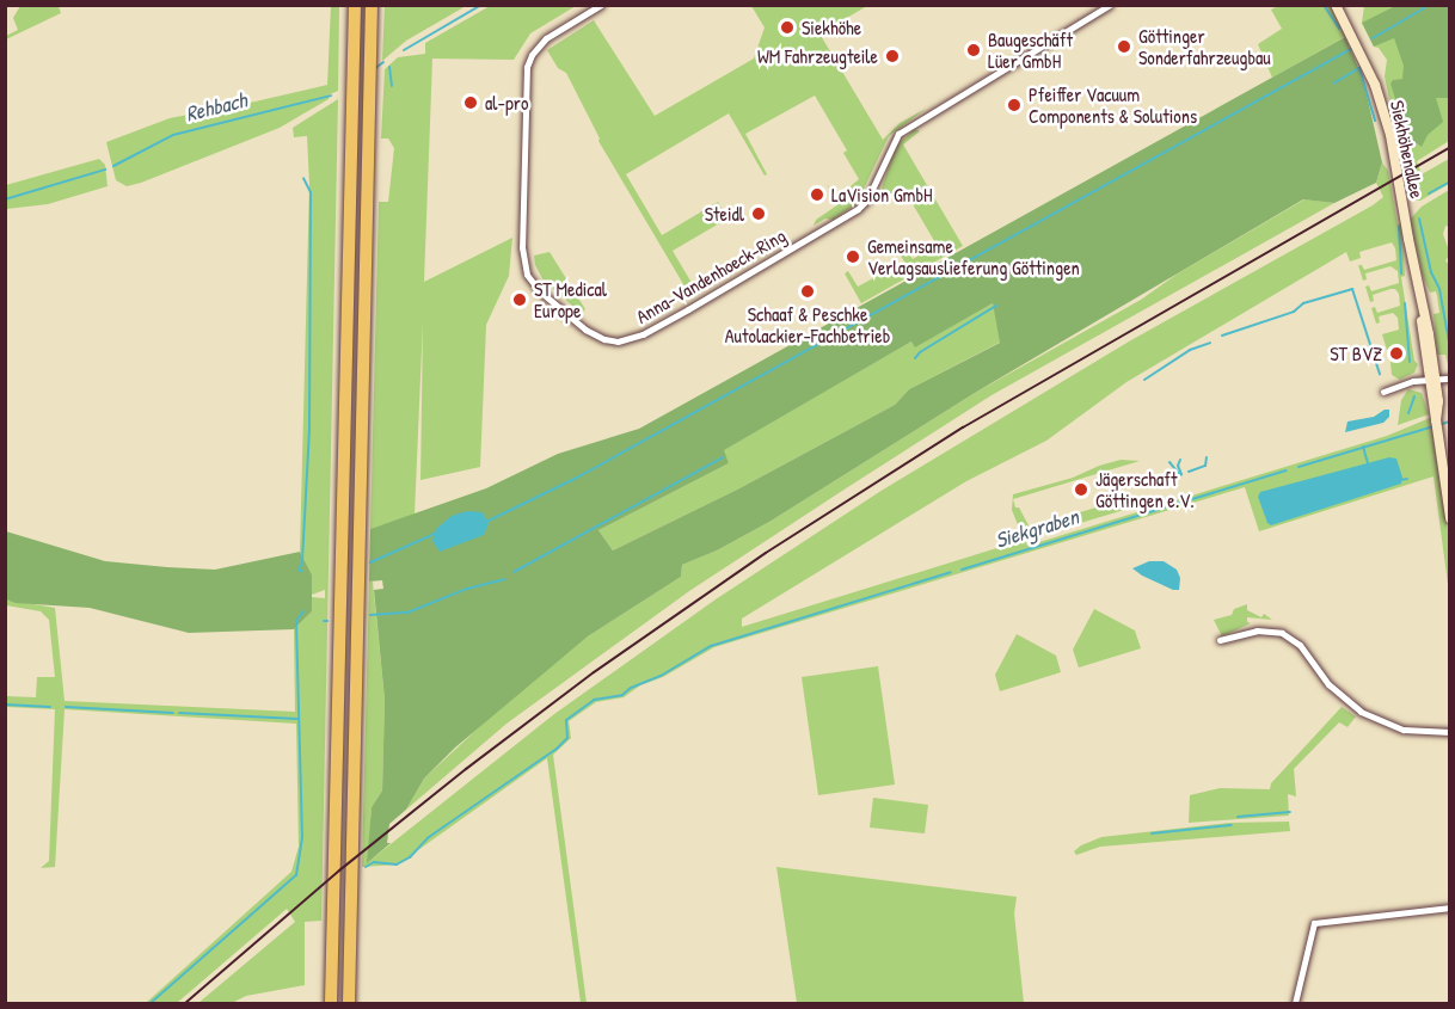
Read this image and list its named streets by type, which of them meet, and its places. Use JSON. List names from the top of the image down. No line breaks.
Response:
{"streets":{"main road":["Siekhöhenallee"],"street":["Anna-Vandenhoeck-Ring"]},"water":["Rehbach","Siekgraben"],"places":["Siekhöhe","Göttinger Sonderfahrzeugbau","Baugeschäft Lüer GmbH","WM Fahrzeugteile","al-pro","Pfeiffer Vacuum Components & Solutions","LaVision GmbH","Steidl","Gemeinsame Verlagsauslieferung Göttingen","Schaaf & Peschke Autolackier-Fachbetrieb","ST Medical Europe","ST BVZ","Jägerschaft Göttingen e.V."]}
